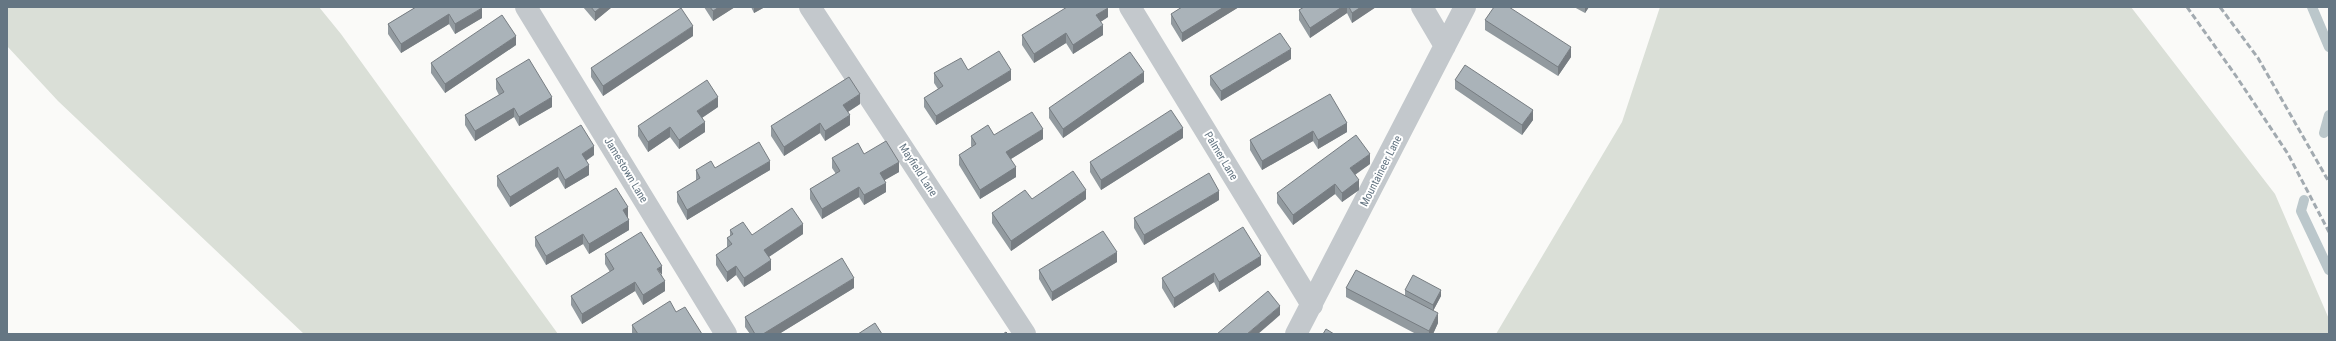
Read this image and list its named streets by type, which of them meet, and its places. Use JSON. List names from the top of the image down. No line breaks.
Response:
{"streets":{"street":["Palmer Lane","Jamestown Lane","Mayfield Lane","Mountaineer Lane"]},"crossings":[["Palmer Lane","Mountaineer Lane"]]}
